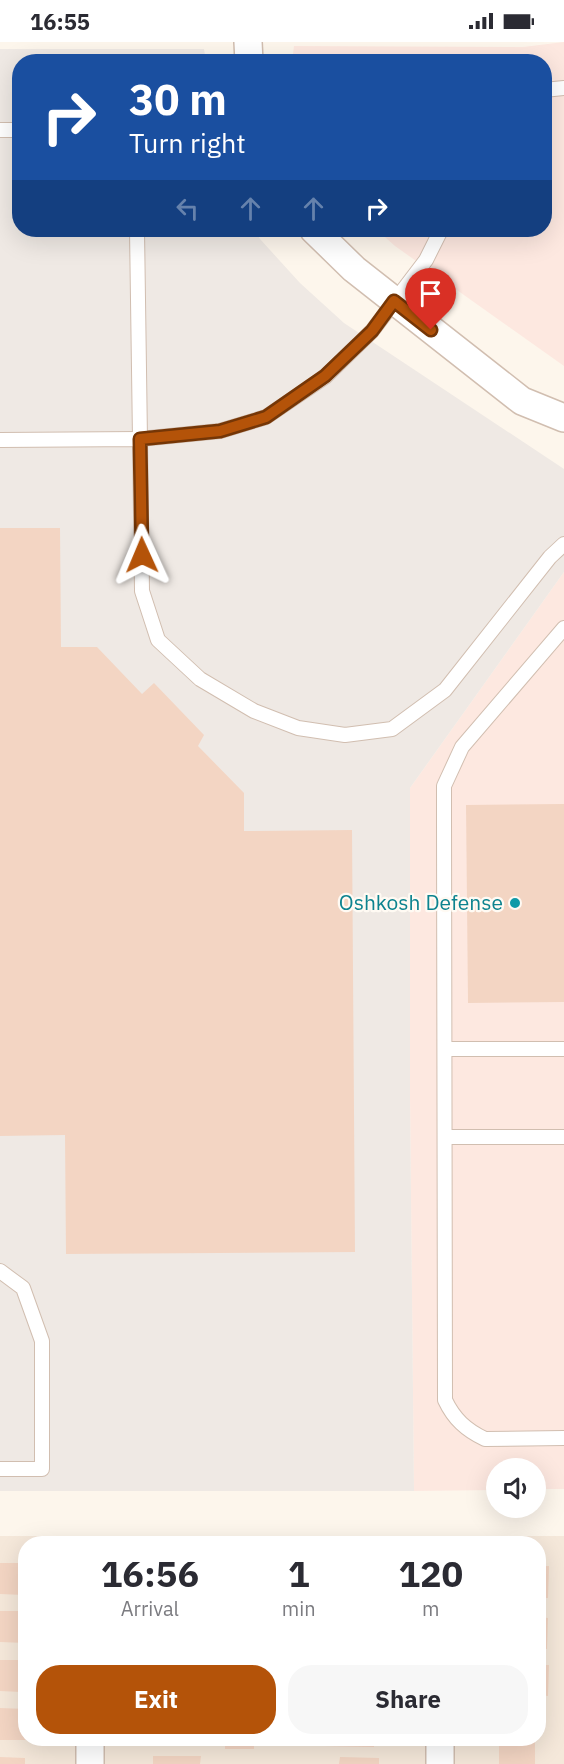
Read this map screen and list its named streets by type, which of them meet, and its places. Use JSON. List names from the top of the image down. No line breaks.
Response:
{"places":["Oshkosh Defense"],"page":{"status":"16:55","turn":["30 m","Turn right"],"eta":["16:56","Arrival","1","min","120","m"],"buttons":["Exit","Share"]}}
